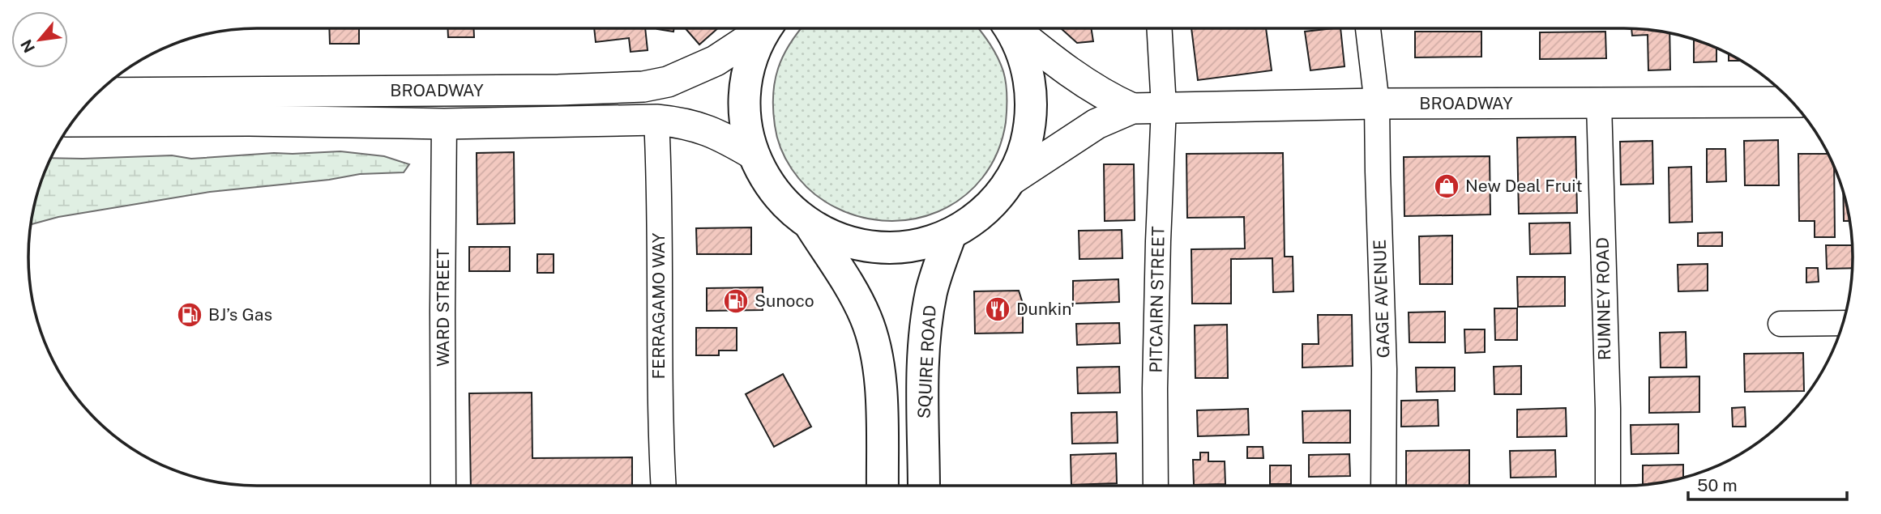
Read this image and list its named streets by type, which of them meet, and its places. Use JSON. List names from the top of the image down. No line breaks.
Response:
{"streets":{"highway":["SQUIRE ROAD"],"main road":["BROADWAY"],"street":["GAGE AVENUE","RUMNEY ROAD","PITCAIRN STREET","FERRAGAMO WAY","WARD STREET"]},"crossings":[["BROADWAY","GAGE AVENUE"],["BROADWAY","RUMNEY ROAD"],["BROADWAY","PITCAIRN STREET"],["BROADWAY","FERRAGAMO WAY"],["BROADWAY","WARD STREET"]],"places":{"shop":["New Deal Fruit"],"fuel station":["Sunoco","BJ’s Gas"],"restaurant":["Dunkin'"]},"scale_bar":"50 m","north":"bottom left"}
